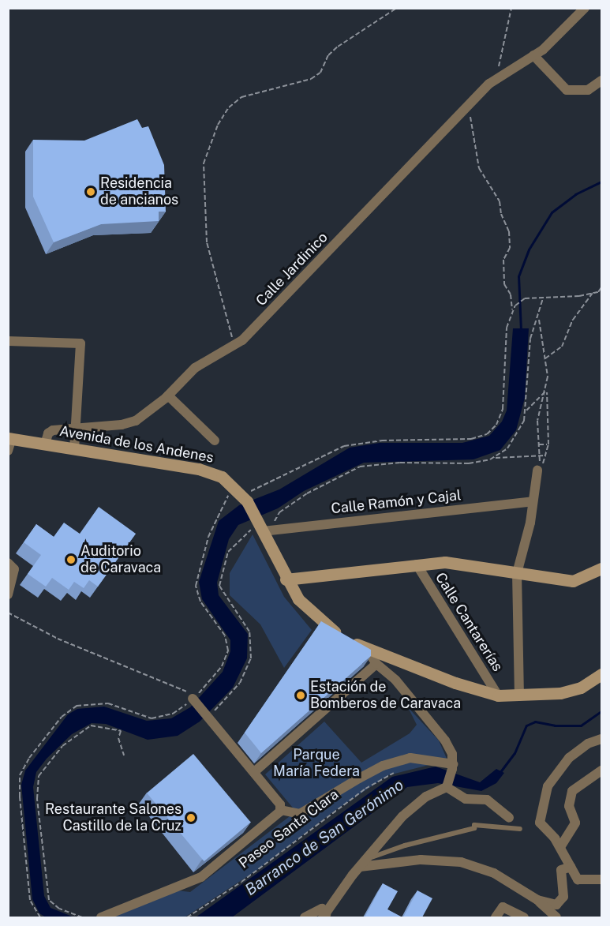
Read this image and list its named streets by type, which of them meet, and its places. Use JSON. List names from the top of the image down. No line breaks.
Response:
{"streets":{"main road":["Avenida de los Andenes"],"street":["Calle Jardinico","Calle Ramón y Cajal","Calle Cantarerías","Paseo Santa Clara"]},"crossings":[["Calle Jardinico","Avenida de los Andenes"],["Avenida de los Andenes","Calle Ramón y Cajal"],["Avenida de los Andenes","Calle Cantarerías"]],"water":["Barranco de San Gerónimo"],"parks":["Parque María Federa"],"places":["Residencia de ancianos","Auditorio de Caravaca","Estación de Bomberos de Caravaca","Restaurante Salones Castillo de la Cruz"]}
